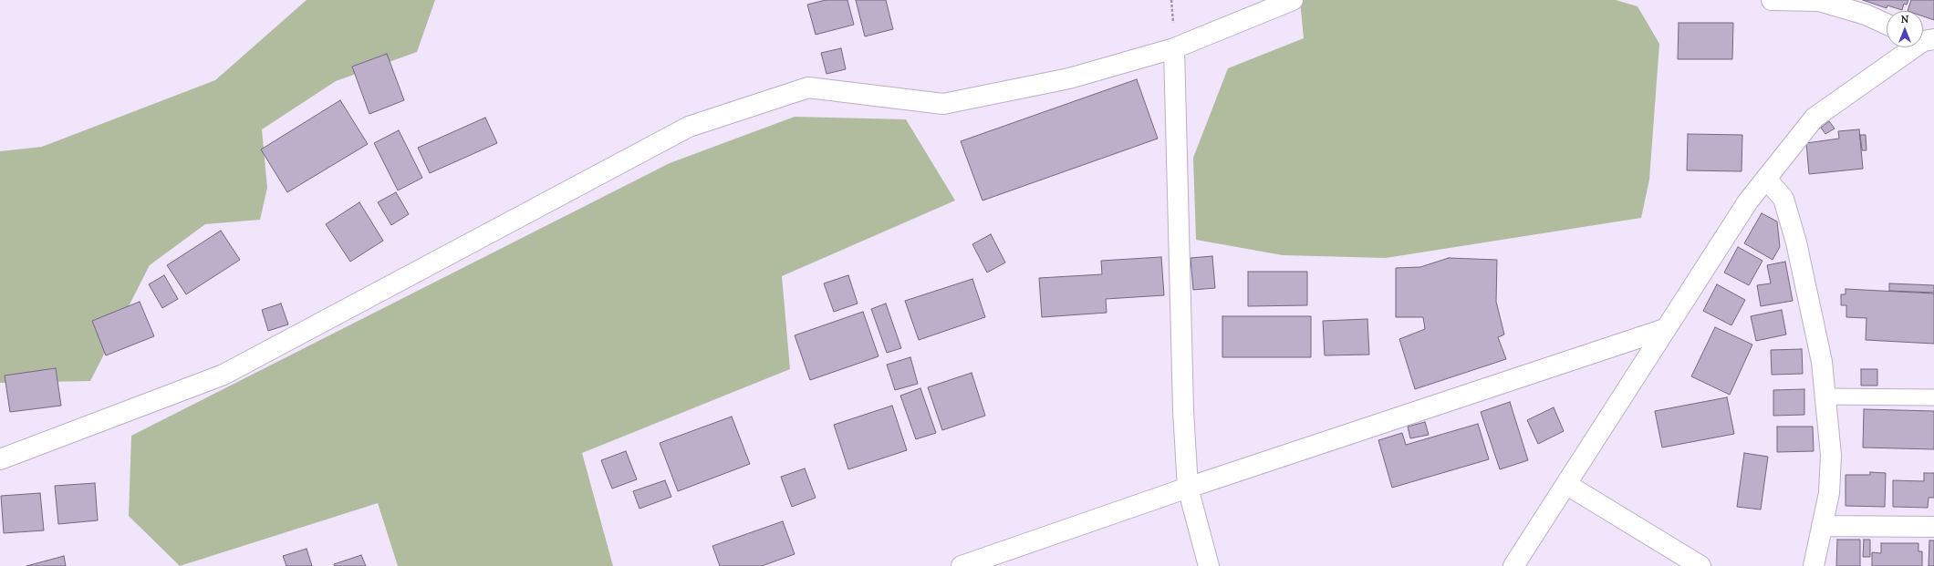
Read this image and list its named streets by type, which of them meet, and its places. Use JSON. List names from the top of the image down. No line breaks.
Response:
{"north":"top"}
